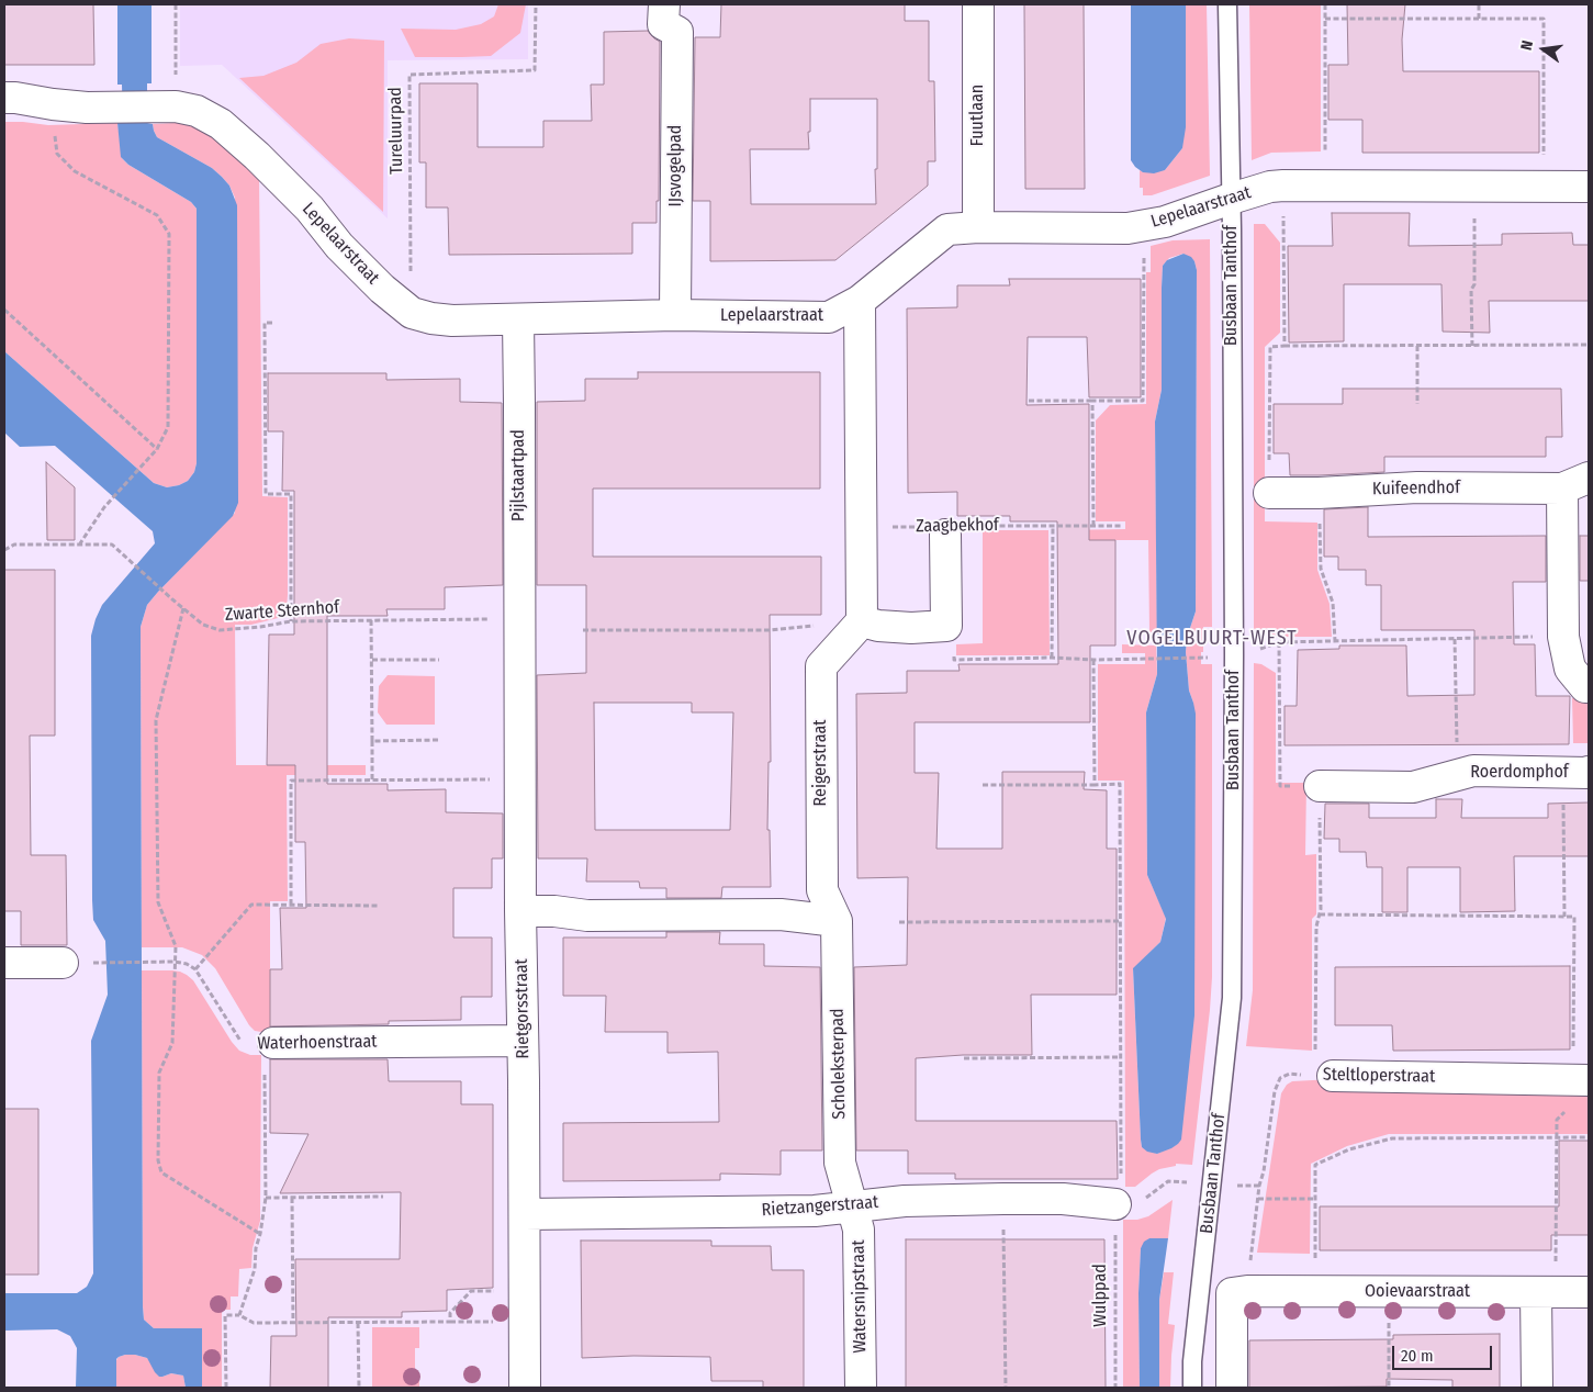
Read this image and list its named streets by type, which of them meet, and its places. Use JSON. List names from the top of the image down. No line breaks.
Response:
{"streets":{"street":["Fuutlaan","IJsvogelpad","Lepelaarstraat","Pijlstaartpad","Kuifeendhof","Zaagbekhof","Reigerstraat","Roerdomphof","Rietgorsstraat","Waterhoenstraat","Scholeksterpad","Steltloperstraat","Rietzangerstraat","Ooievaarstraat","Watersnipstraat"],"lane":["Busbaan Tanthof"],"path":["Tureluurpad","Zwarte Sternhof","Wulppad"]},"crossings":[["Fuutlaan","Lepelaarstraat"],["Tureluurpad","Lepelaarstraat"],["IJsvogelpad","Lepelaarstraat"],["Lepelaarstraat","Busbaan Tanthof"],["Lepelaarstraat","Pijlstaartpad"],["Pijlstaartpad","Zwarte Sternhof"],["Pijlstaartpad","Rietgorsstraat"],["Zwarte Sternhof","Rietgorsstraat"],["Reigerstraat","Scholeksterpad"],["Rietgorsstraat","Waterhoenstraat"],["Rietgorsstraat","Rietzangerstraat"],["Scholeksterpad","Rietzangerstraat"],["Scholeksterpad","Watersnipstraat"],["Rietzangerstraat","Wulppad"],["Rietzangerstraat","Watersnipstraat"]],"districts":["VOGELBUURT-WEST"],"scale_bar":"20 m","north":"left"}
